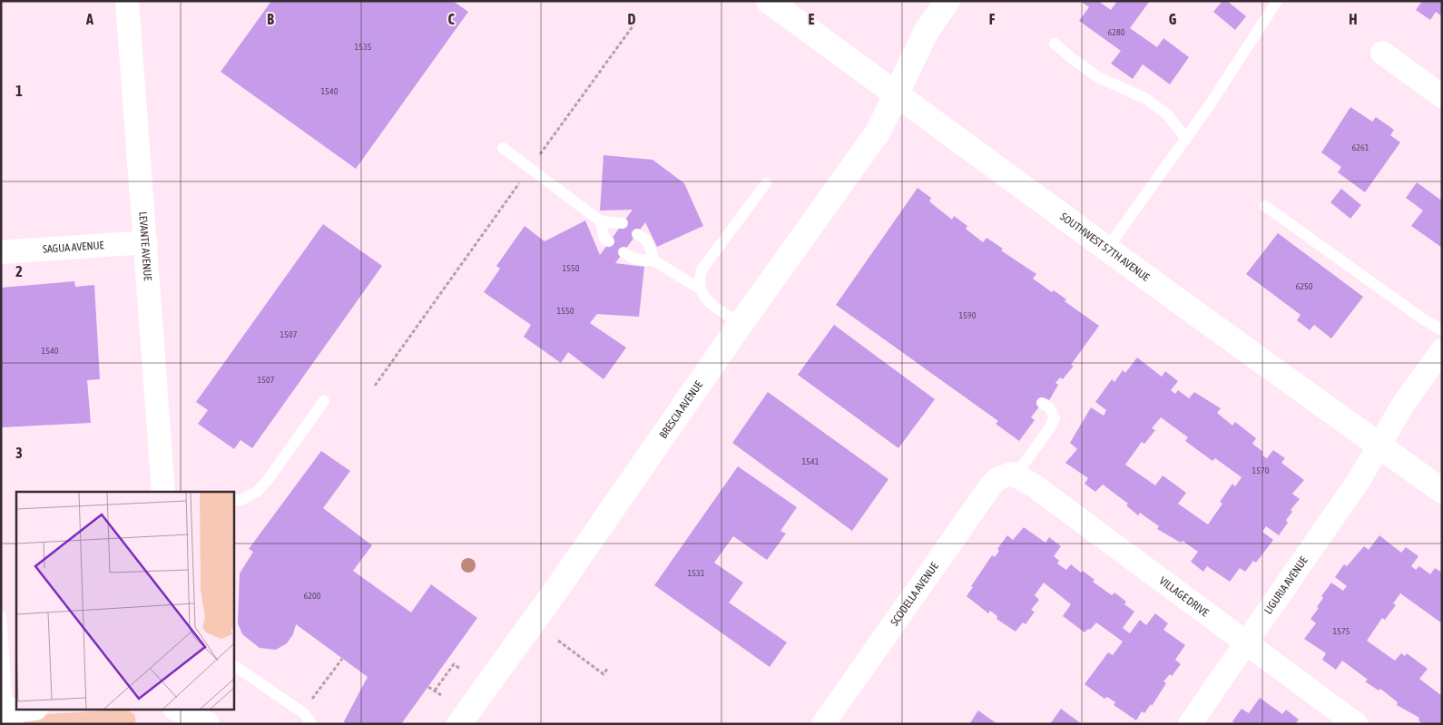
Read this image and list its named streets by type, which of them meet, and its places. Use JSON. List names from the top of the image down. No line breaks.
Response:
{"streets":{"street":["SAGUA AVENUE","LEVANTE AVENUE","SOUTHWEST 57TH AVENUE","BRESCIA AVENUE","LIGURIA AVENUE","SCODELLA AVENUE","VILLAGE DRIVE"]},"crossings":[["SAGUA AVENUE","LEVANTE AVENUE"],["SOUTHWEST 57TH AVENUE","BRESCIA AVENUE"],["SOUTHWEST 57TH AVENUE","LIGURIA AVENUE"],["LIGURIA AVENUE","VILLAGE DRIVE"],["SCODELLA AVENUE","VILLAGE DRIVE"]],"house_numbers":["6280","1535","1540","6261","1550","6250","1550","1590","1507","1540","1507","1541","1570","1531","6200","1575"],"grid":{"columns":["A","B","C","D","E","F","G","H"],"rows":["1","2","3"]}}
